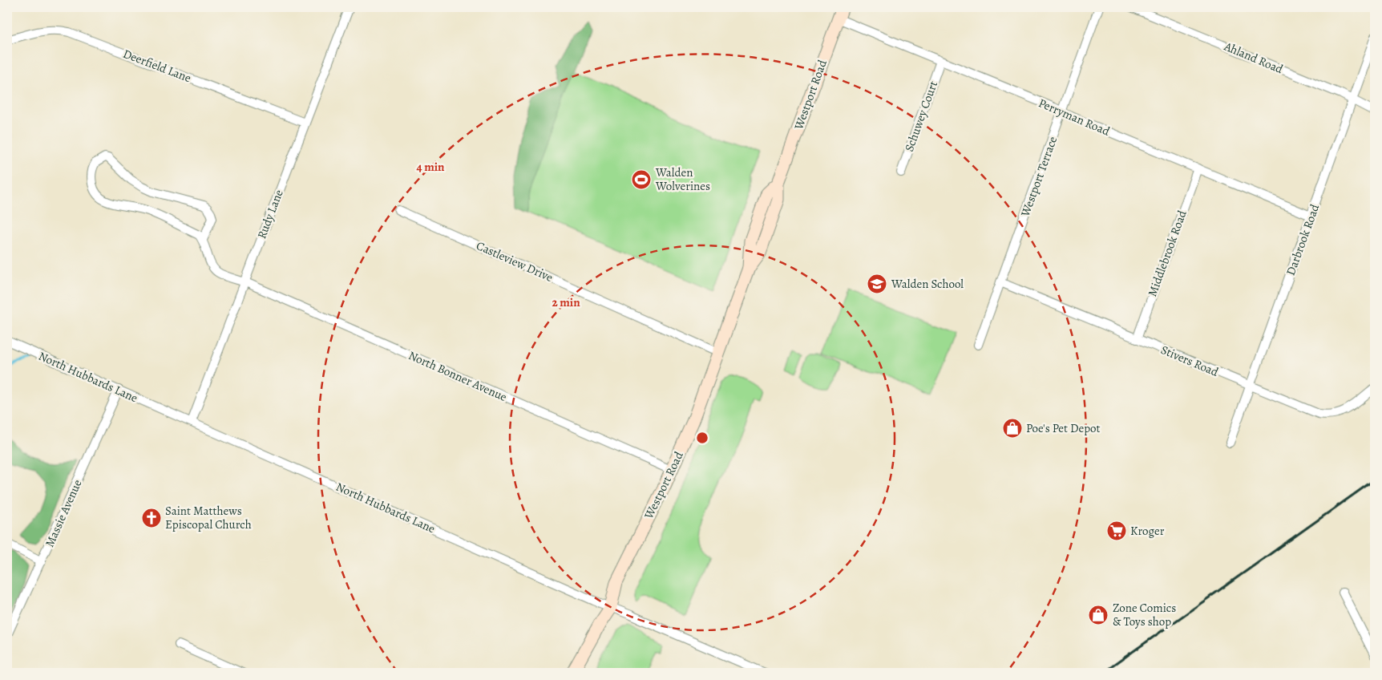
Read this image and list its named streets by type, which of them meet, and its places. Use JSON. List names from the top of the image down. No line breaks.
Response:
{"streets":{"main road":["Westport Road"],"street":["Ahland Road","Deerfield Lane","Schuwey Court","Perryman Road","Westport Terrace","Rudy Lane","Darbrook Road","Middlebrook Road","Castleview Drive","Stivers Road","North Bonner Avenue","North Hubbards Lane","Massie Avenue"]},"crossings":[["Ahland Road","Darbrook Road"],["Deerfield Lane","Rudy Lane"],["Westport Road","Perryman Road"],["Westport Road","Castleview Drive"],["Westport Road","North Bonner Avenue"],["Westport Road","North Hubbards Lane"],["Schuwey Court","Perryman Road"],["Perryman Road","Westport Terrace"],["Perryman Road","Darbrook Road"],["Perryman Road","Middlebrook Road"],["Westport Terrace","Stivers Road"],["Rudy Lane","North Bonner Avenue"],["Rudy Lane","North Hubbards Lane"],["Darbrook Road","Stivers Road"],["Middlebrook Road","Stivers Road"],["North Hubbards Lane","Massie Avenue"]],"places":{"sports":["Walden Wolverines"],"school or university":["Walden School"],"shop":["Poe's Pet Depot","Zone Comics & Toys shop"],"church":["Saint Matthews Episcopal Church"],"supermarket":["Kroger"]},"rings":["4 min","2 min"]}
